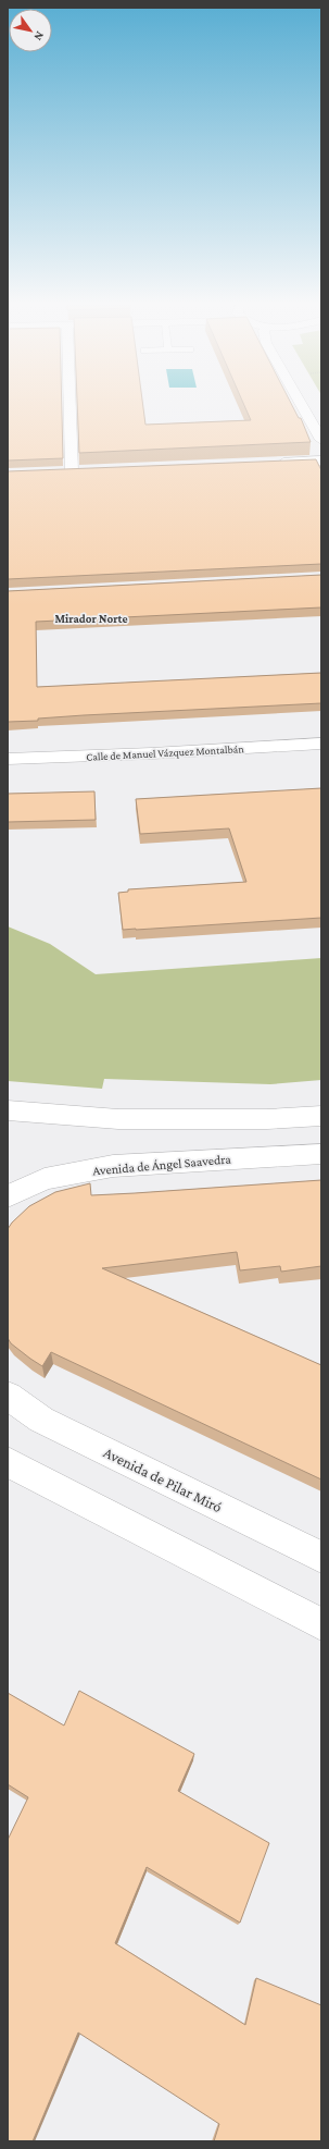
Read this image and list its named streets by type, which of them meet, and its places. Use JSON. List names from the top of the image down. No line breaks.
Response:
{"streets":{"street":["Calle de Manuel Vázquez Montalbán","Avenida de Ángel Saavedra","Avenida de Pilar Miró"]},"districts":["Mirador Norte"],"north":"bottom right"}
